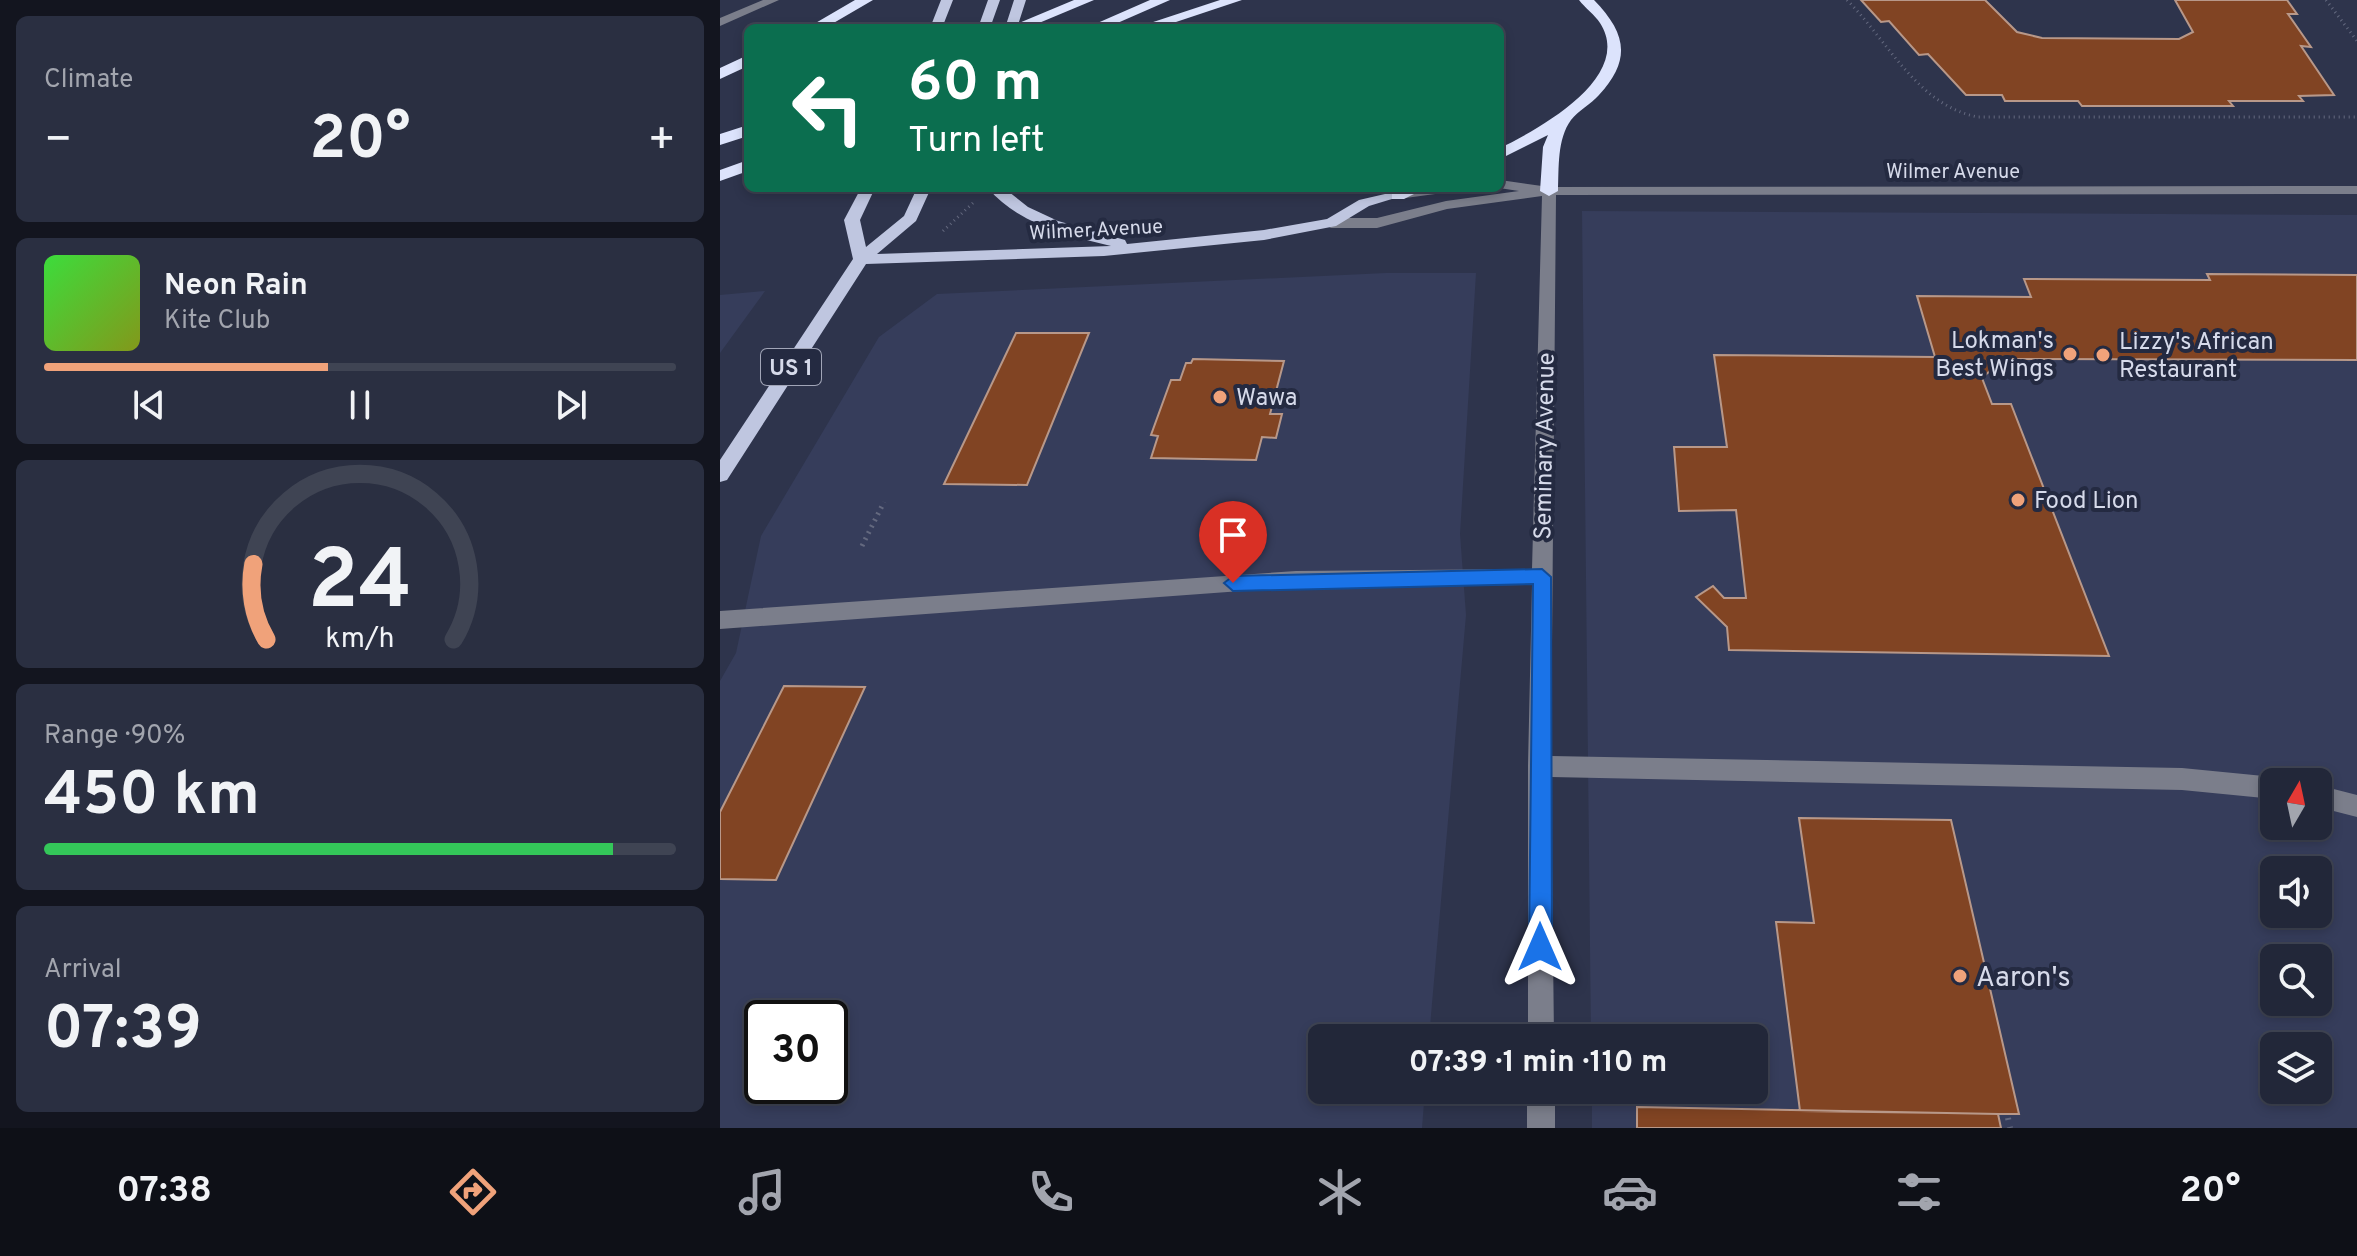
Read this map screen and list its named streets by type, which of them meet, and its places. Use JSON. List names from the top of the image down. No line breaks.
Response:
{"streets":{"main road":["Wilmer Avenue","US 1"],"street":["Seminary Avenue"]},"crossings":[["Wilmer Avenue","US 1"],["Wilmer Avenue","Seminary Avenue"]],"places":["Lokman's Best Wings","Lizzy's African Restaurant","Wawa","Food Lion","Aaron's"],"north":"top","page":{"tile":["Climate",["Range · 90%","450 km"],["Arrival","07:39"]],"turn":["60 m","Turn left"],"heat":["−","20°","+"],"song":["Neon Rain","Kite Club"],"limit":"30","trip":"07:39 · 1 min · 110 m","tabs":["07:38","20°"],"gauge":["24","km/h"]}}
